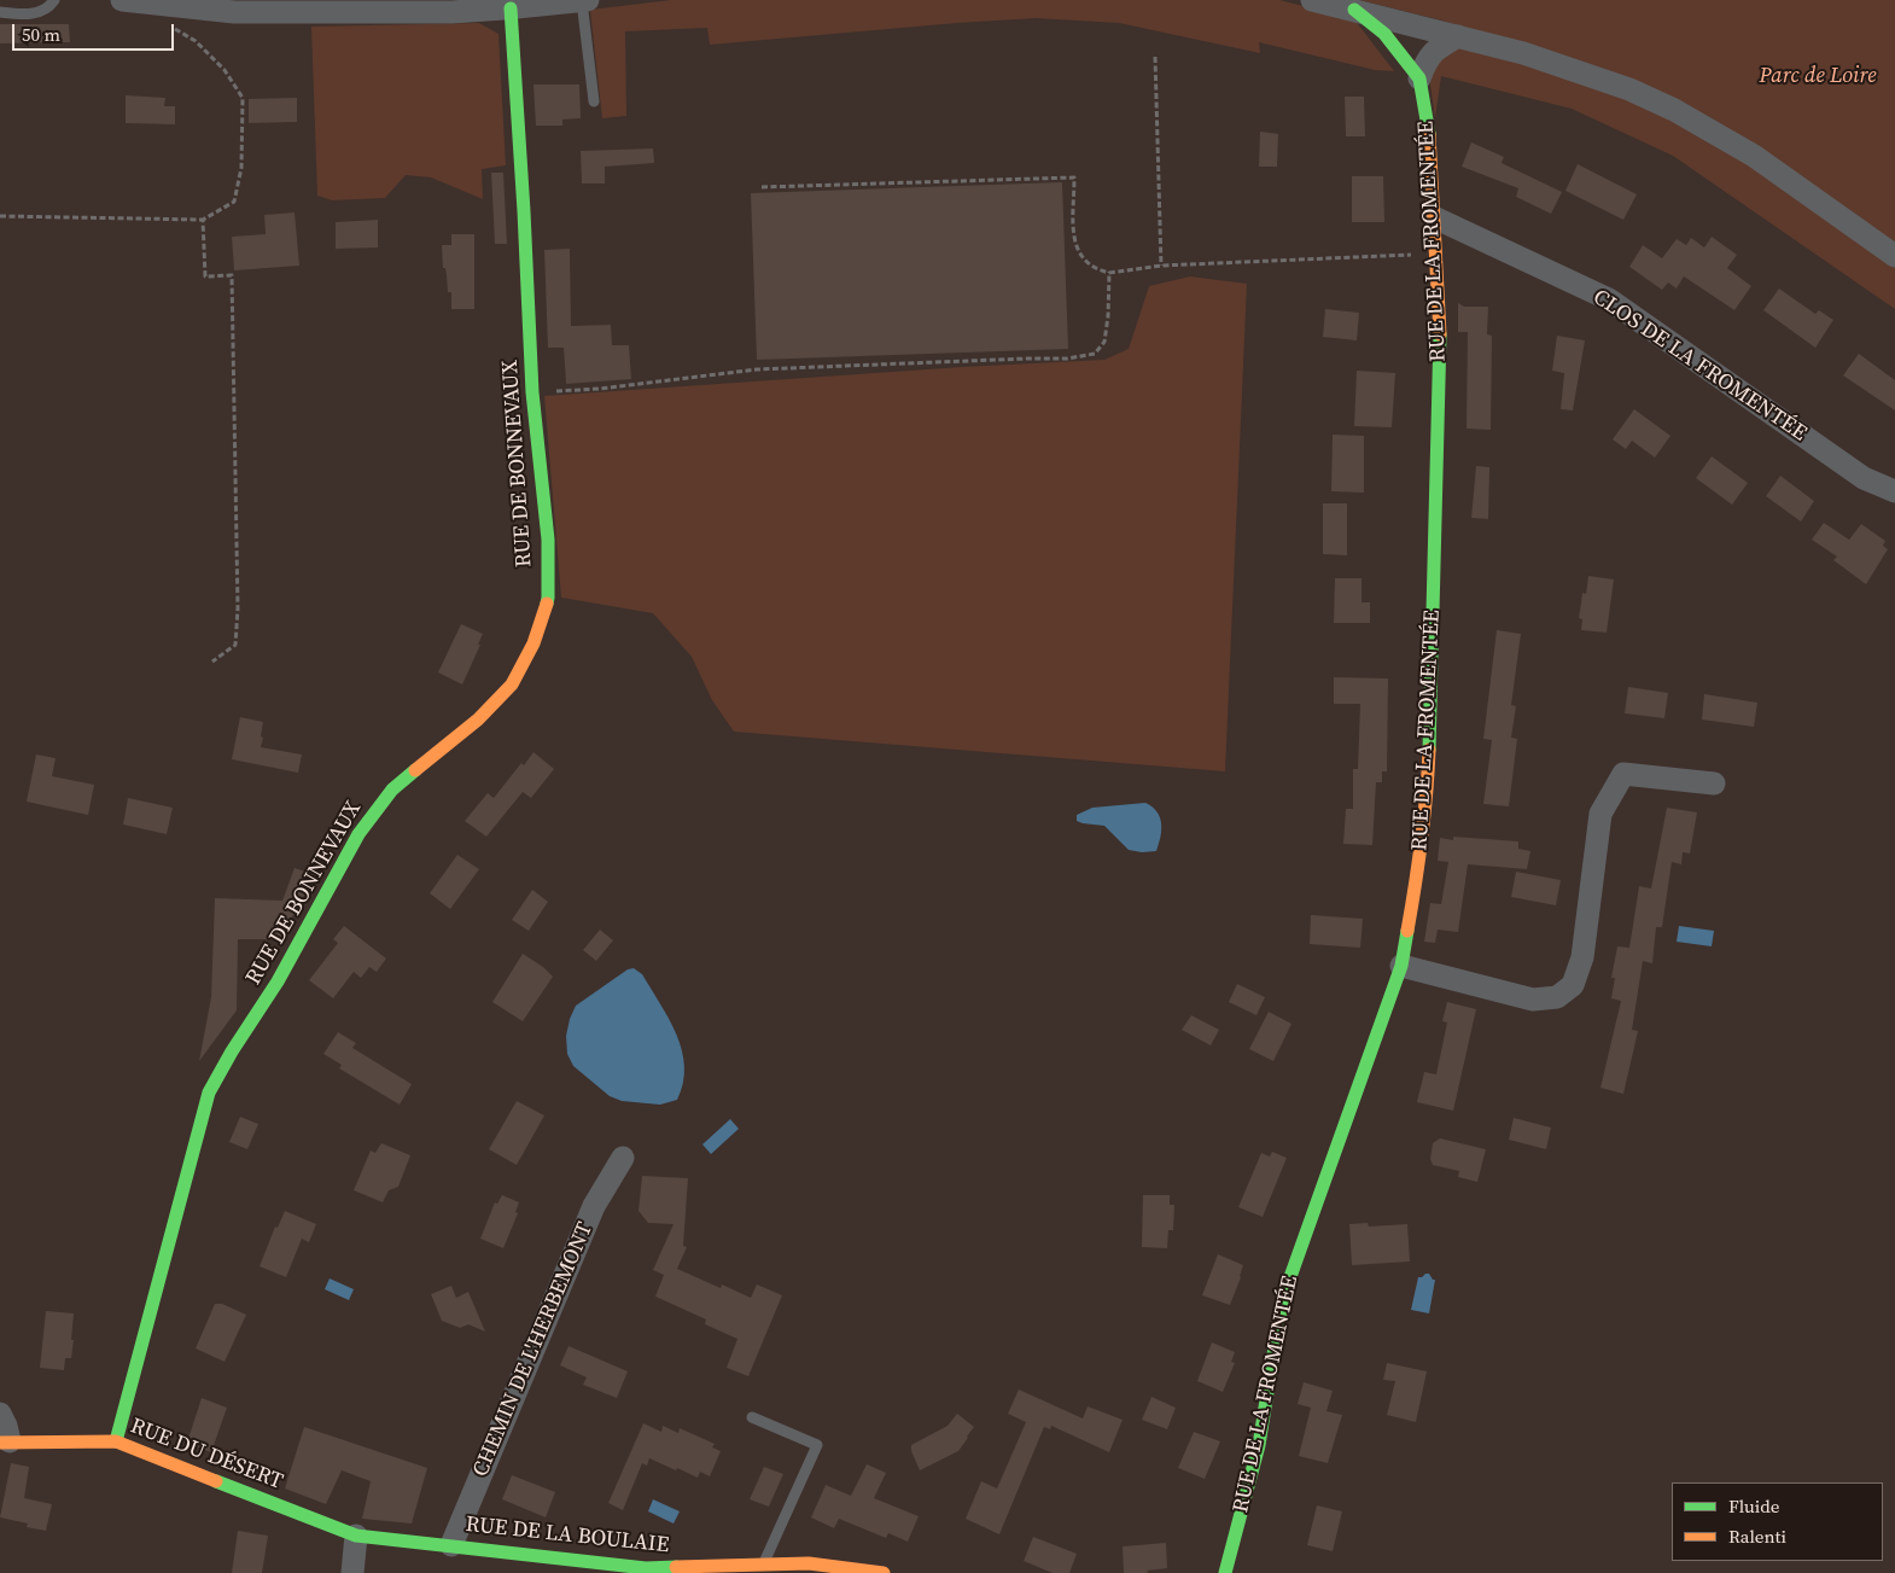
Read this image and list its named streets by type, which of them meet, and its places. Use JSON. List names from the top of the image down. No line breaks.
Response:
{"streets":{"street":["RUE DE LA FROMENTÉE","CLOS DE LA FROMENTÉE","RUE DE BONNEVAUX","CHEMIN DE L'HERBEMONT","RUE DU DÉSERT","RUE DE LA BOULAIE"]},"crossings":[["RUE DE LA FROMENTÉE","CLOS DE LA FROMENTÉE"],["RUE DE BONNEVAUX","RUE DU DÉSERT"],["CHEMIN DE L'HERBEMONT","RUE DE LA BOULAIE"],["RUE DU DÉSERT","RUE DE LA BOULAIE"]],"parks":["Parc de Loire"],"legend":["Fluide","Ralenti"],"scale_bar":"50 m"}
